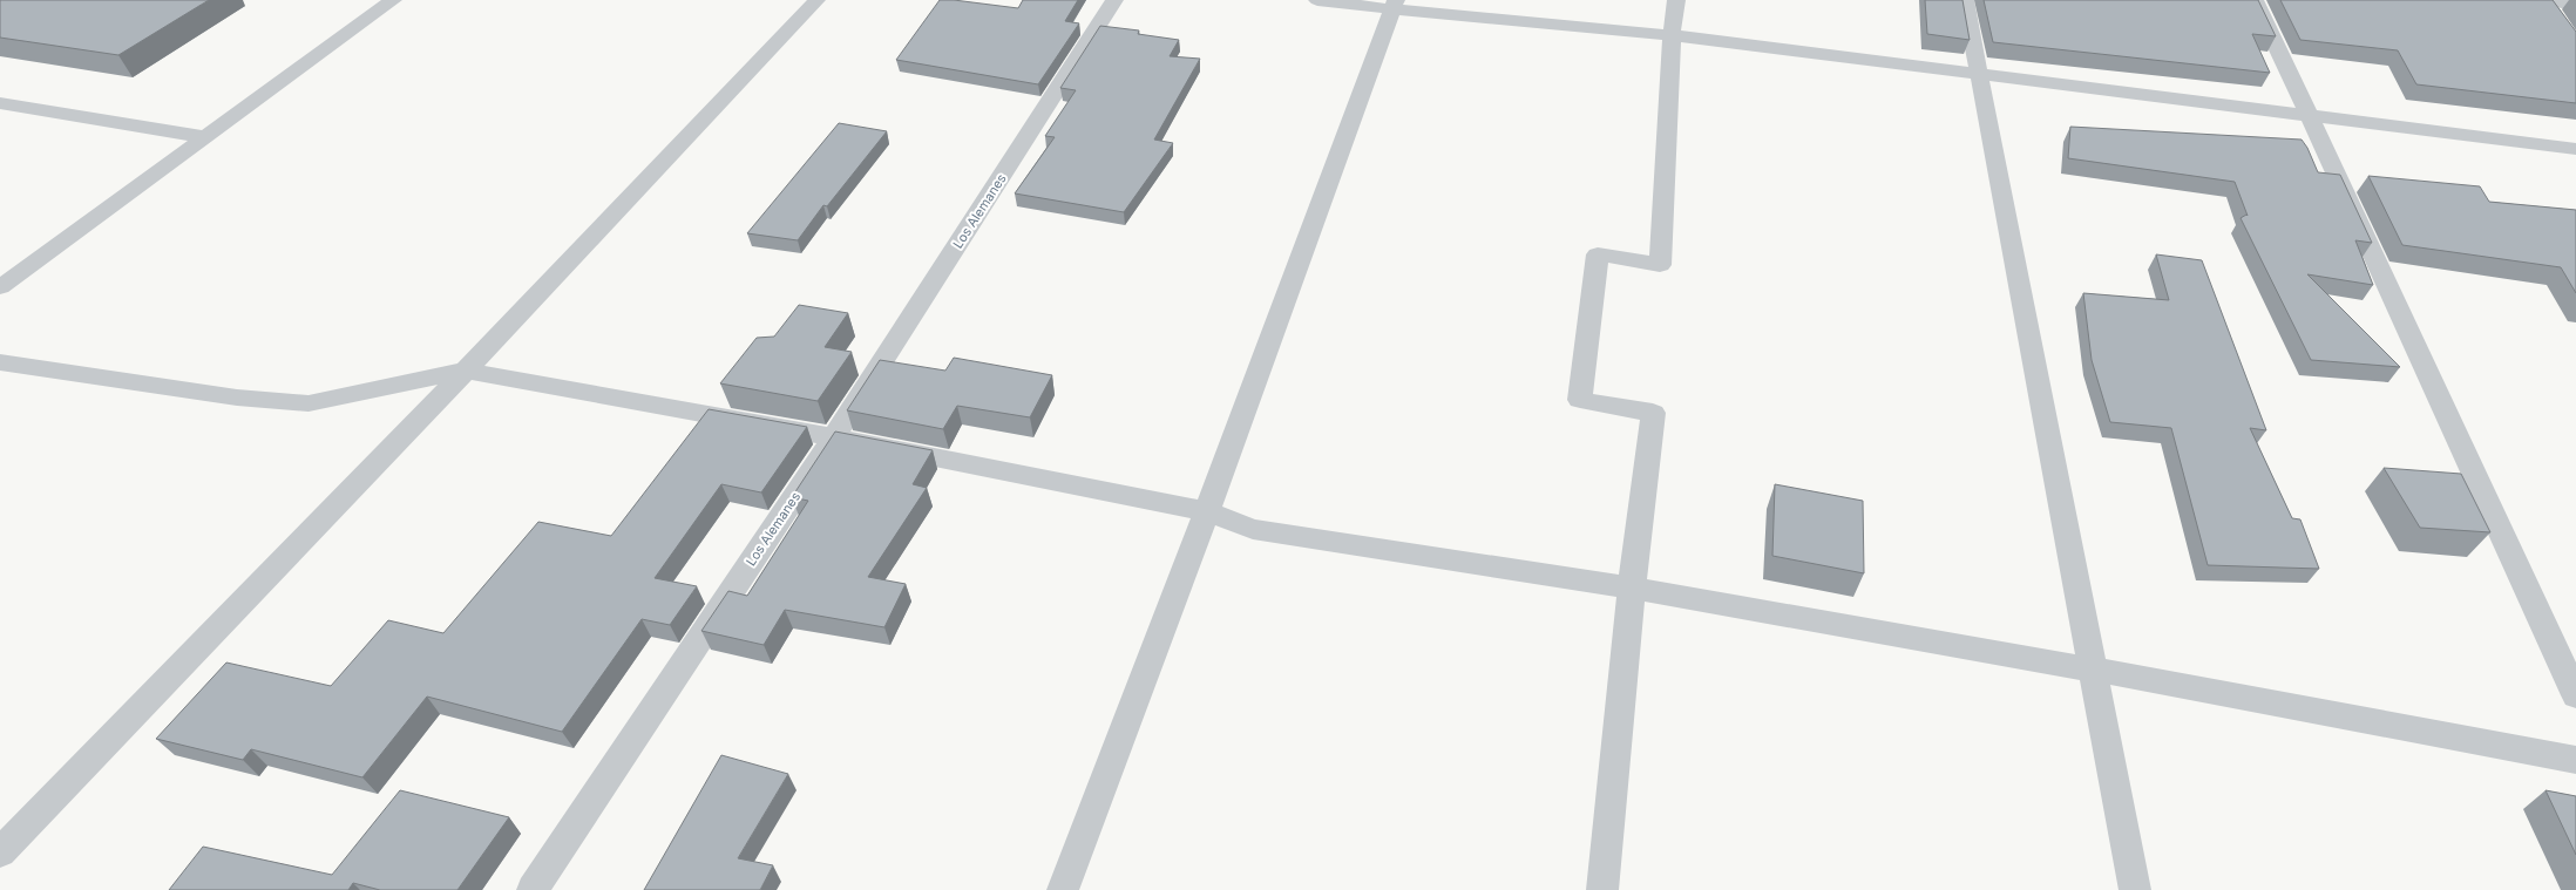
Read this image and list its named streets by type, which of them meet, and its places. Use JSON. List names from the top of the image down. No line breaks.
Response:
{"streets":{"street":["Los Alemanes"]}}
